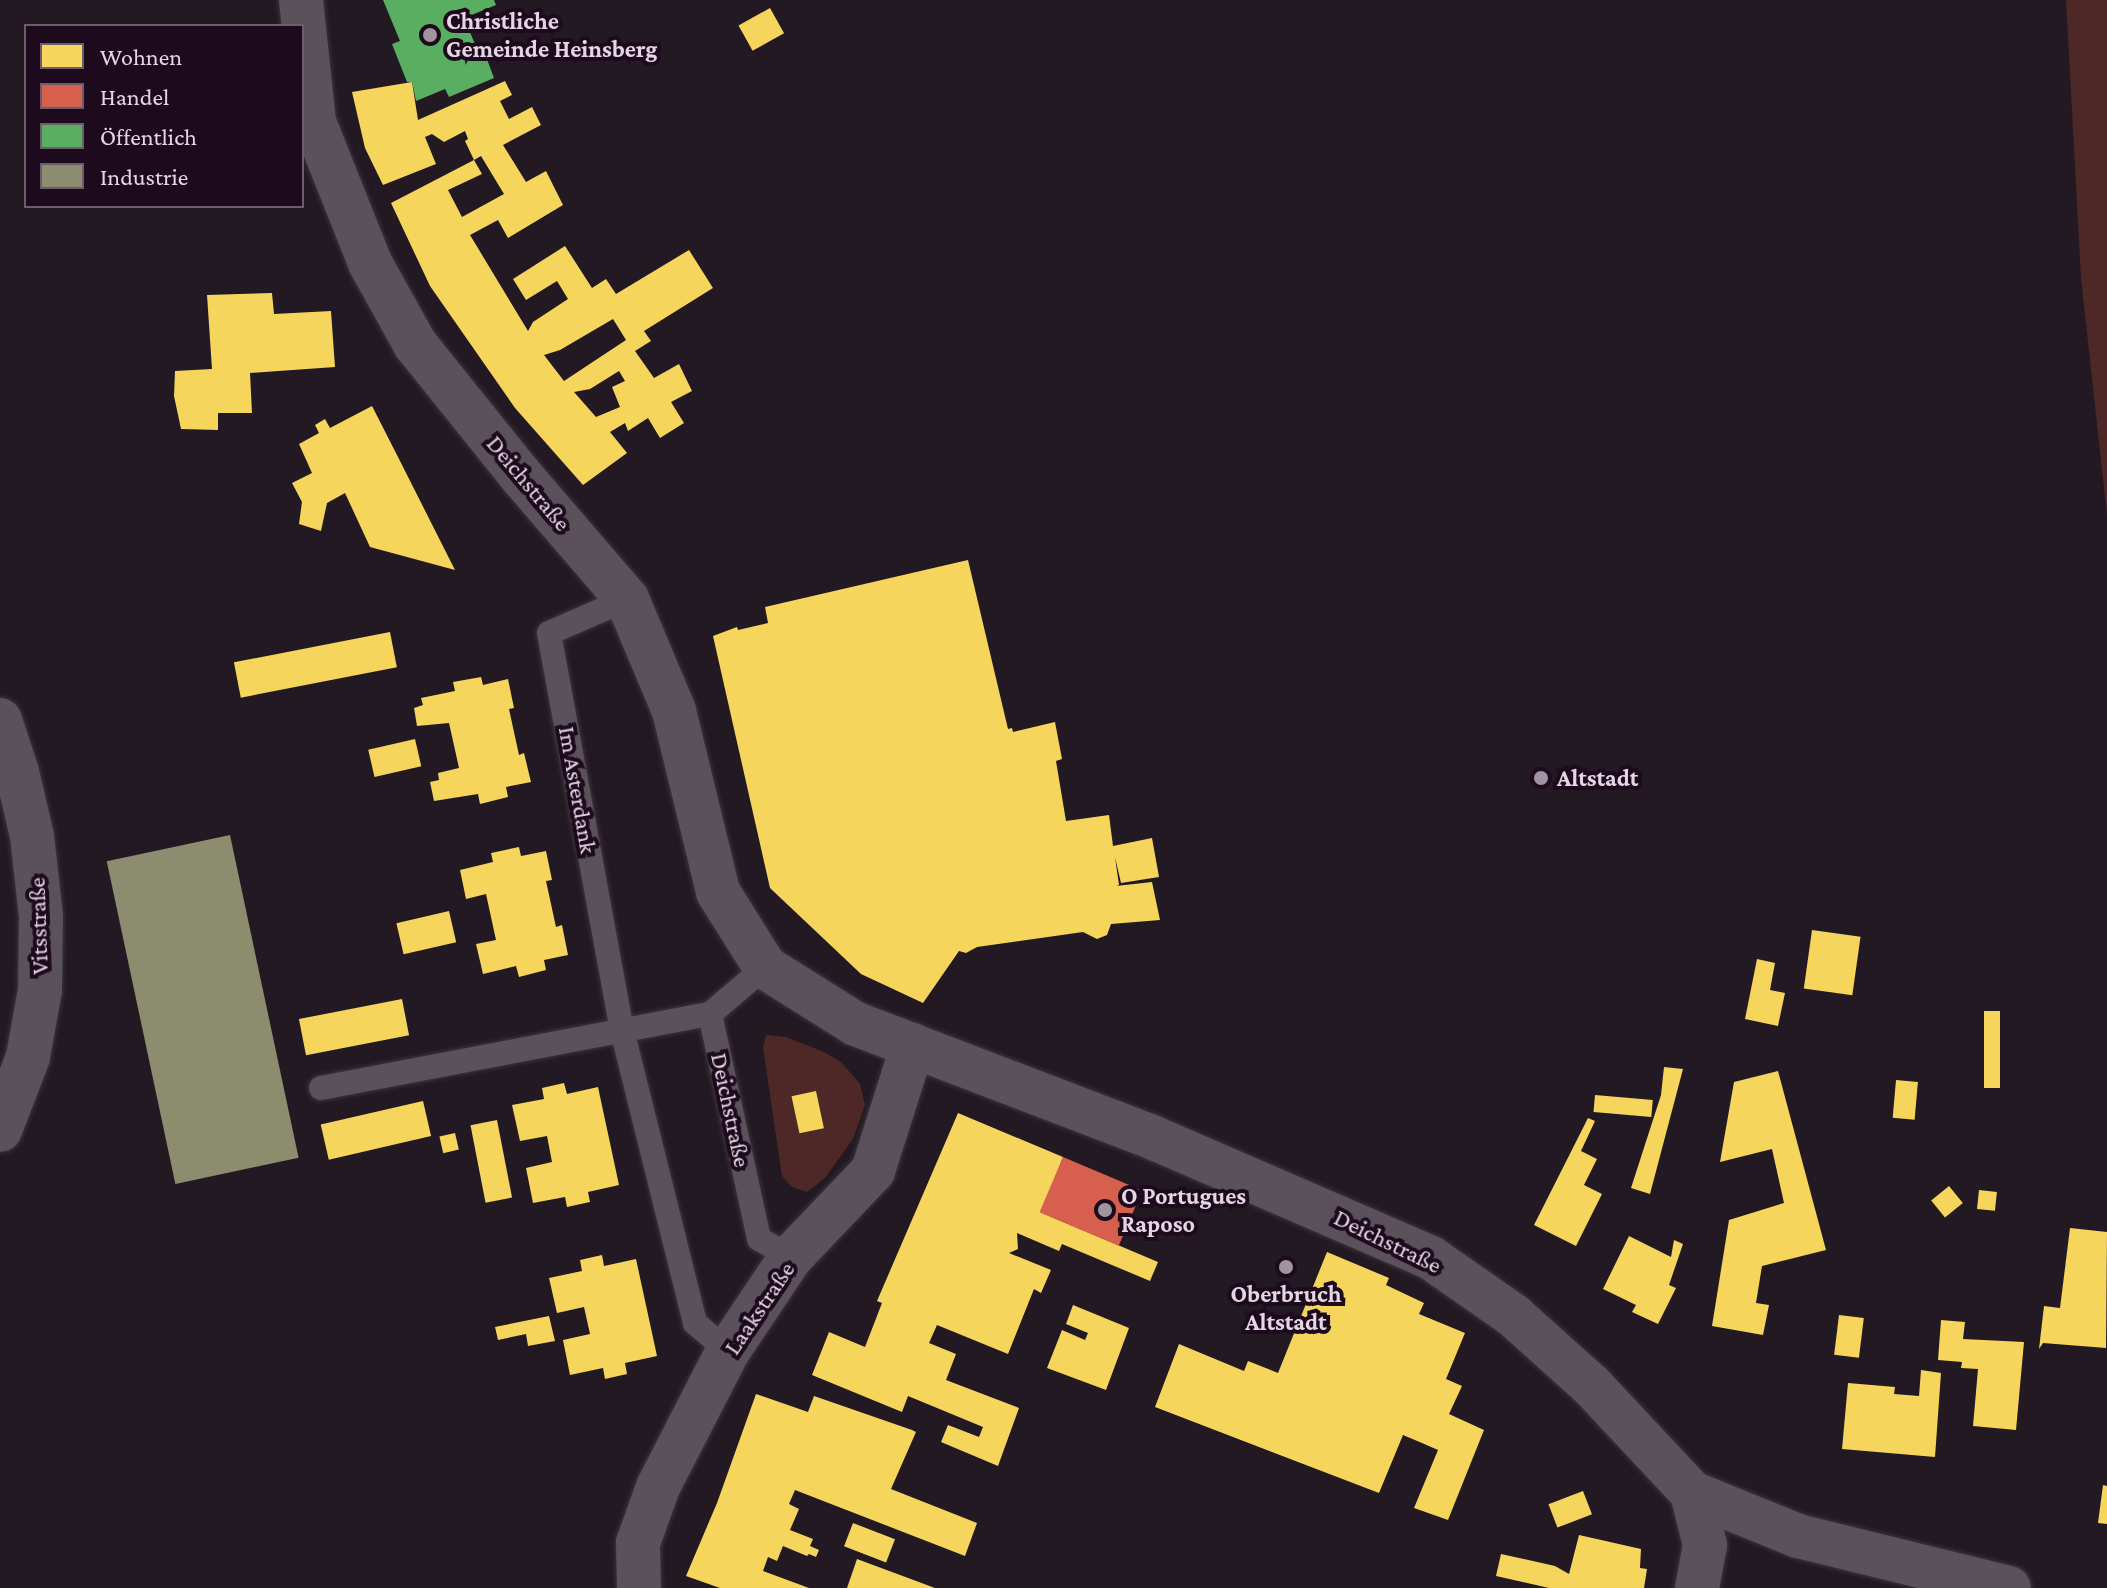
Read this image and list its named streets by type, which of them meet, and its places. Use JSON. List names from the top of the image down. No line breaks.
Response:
{"streets":{"street":["Deichstraße","Vitsstraße","Laakstraße"],"lane":["Im Asterdank"]},"crossings":[["Deichstraße","Im Asterdank"],["Deichstraße","Laakstraße"],["Im Asterdank","Laakstraße"]],"places":["Christliche Gemeinde Heinsberg","Altstadt","O Portugues Raposo","Oberbruch Altstadt"],"legend":["Wohnen","Handel","Öffentlich","Industrie"]}
